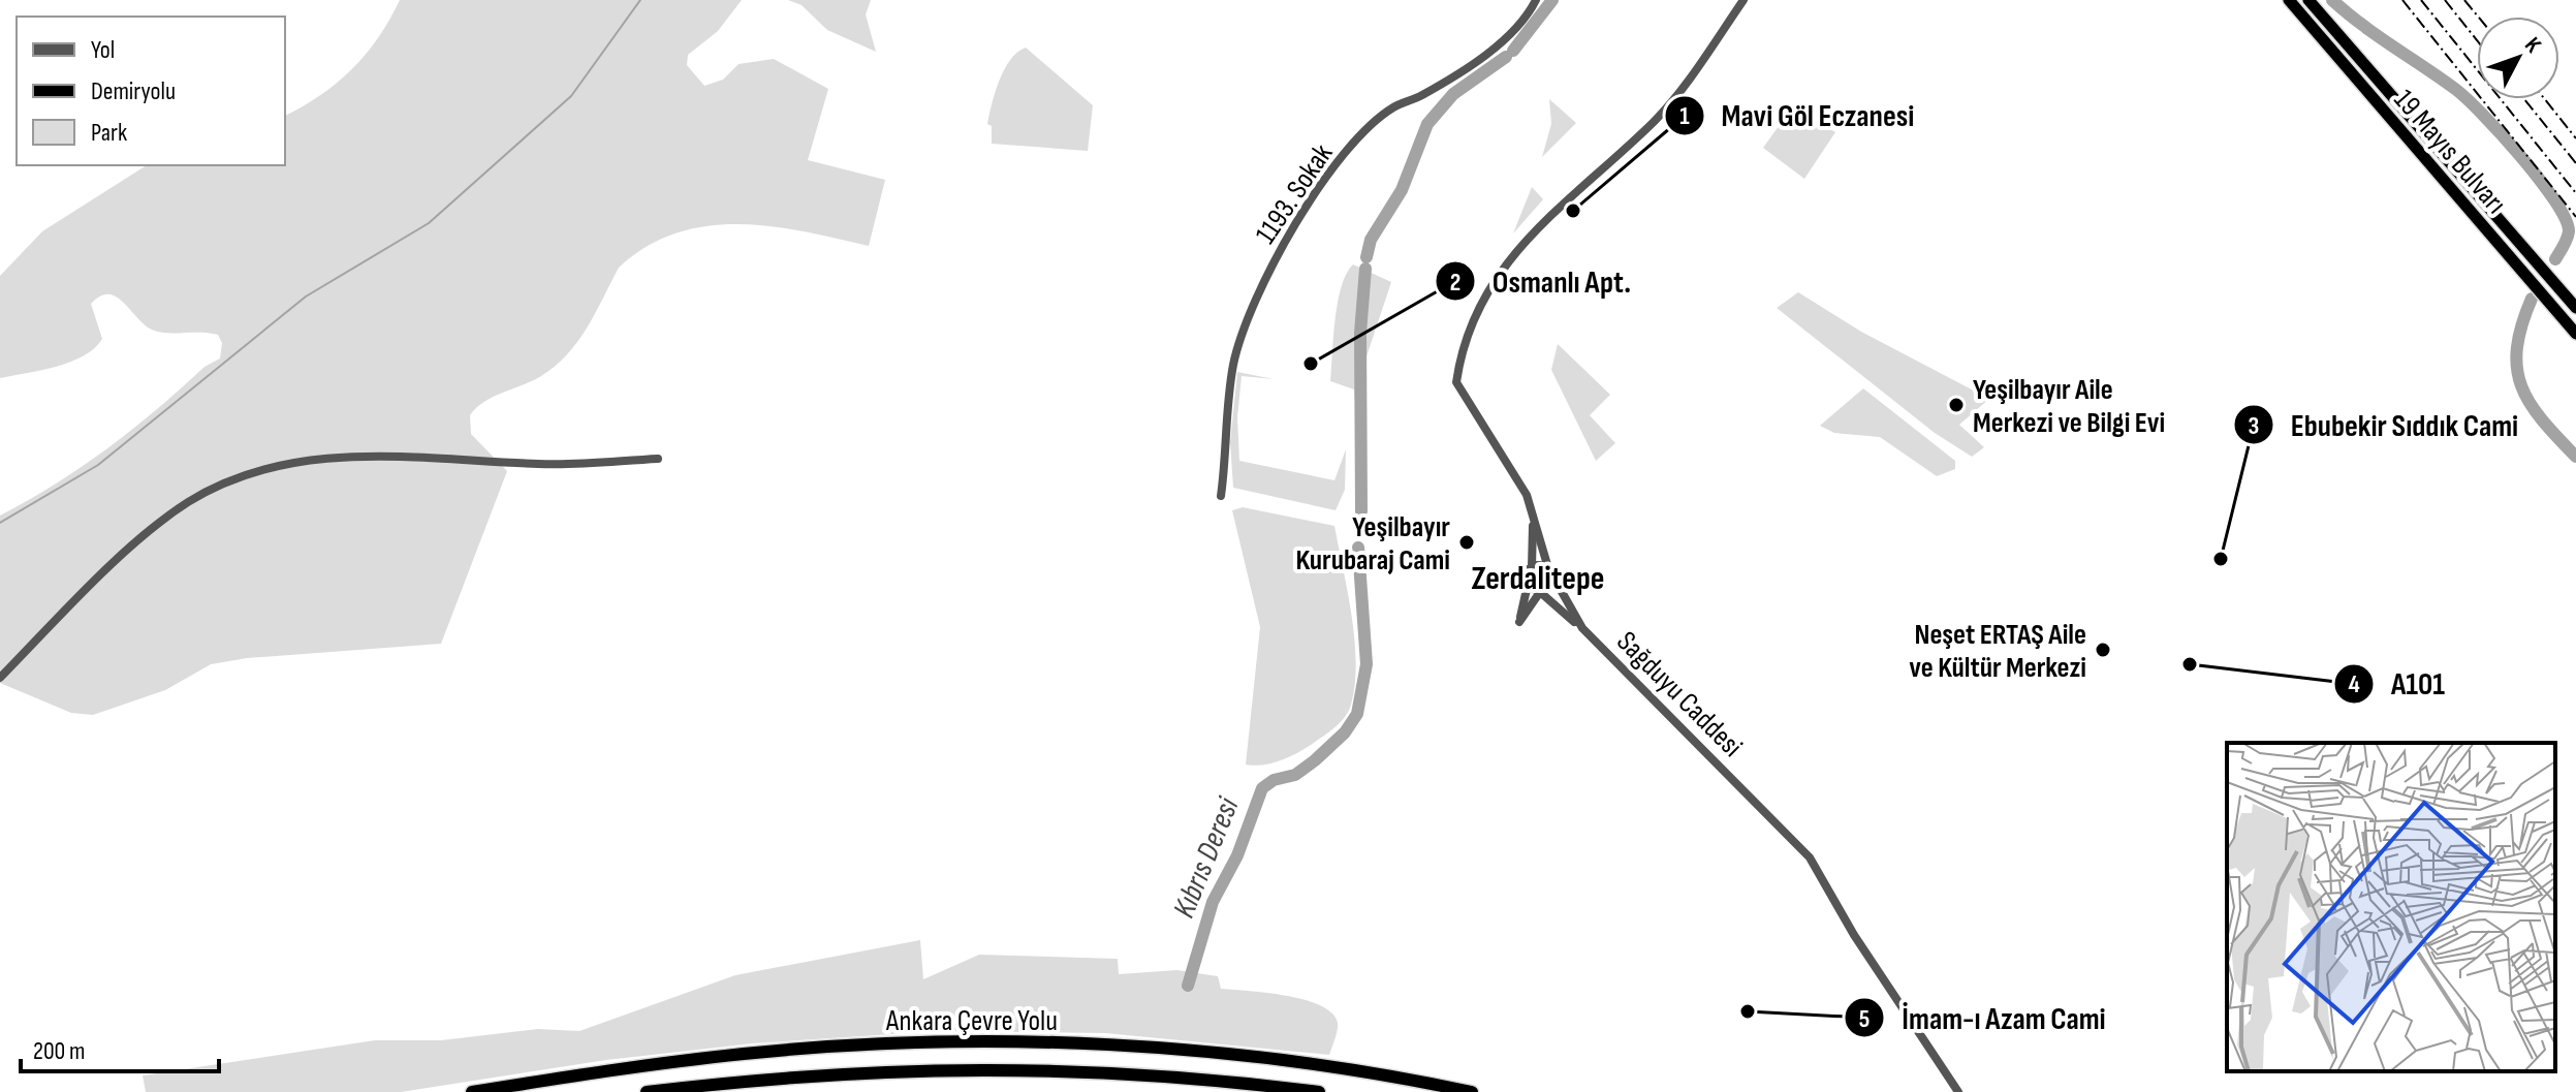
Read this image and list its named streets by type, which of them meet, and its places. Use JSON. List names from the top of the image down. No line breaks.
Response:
{"streets":{"highway":["19 Mayıs Bulvarı","Ankara Çevre Yolu"],"street":["1193. Sokak","Sağduyu Caddesi"]},"districts":["Zerdalitepe"],"water":["Kıbrıs Deresi"],"places":["Mavi Göl Eczanesi","Osmanlı Apt.","Yeşilbayır Aile Merkezi ve Bilgi Evi","Yeşilbayır Kurubaraj Cami","Ebubekir Sıddık Cami","Neşet ERTAŞ Aile ve Kültür Merkezi","A101","İmam-ı Azam Cami"],"legend":["Yol","Demiryolu","Park"],"scale_bar":"200 m","north":"top right"}
